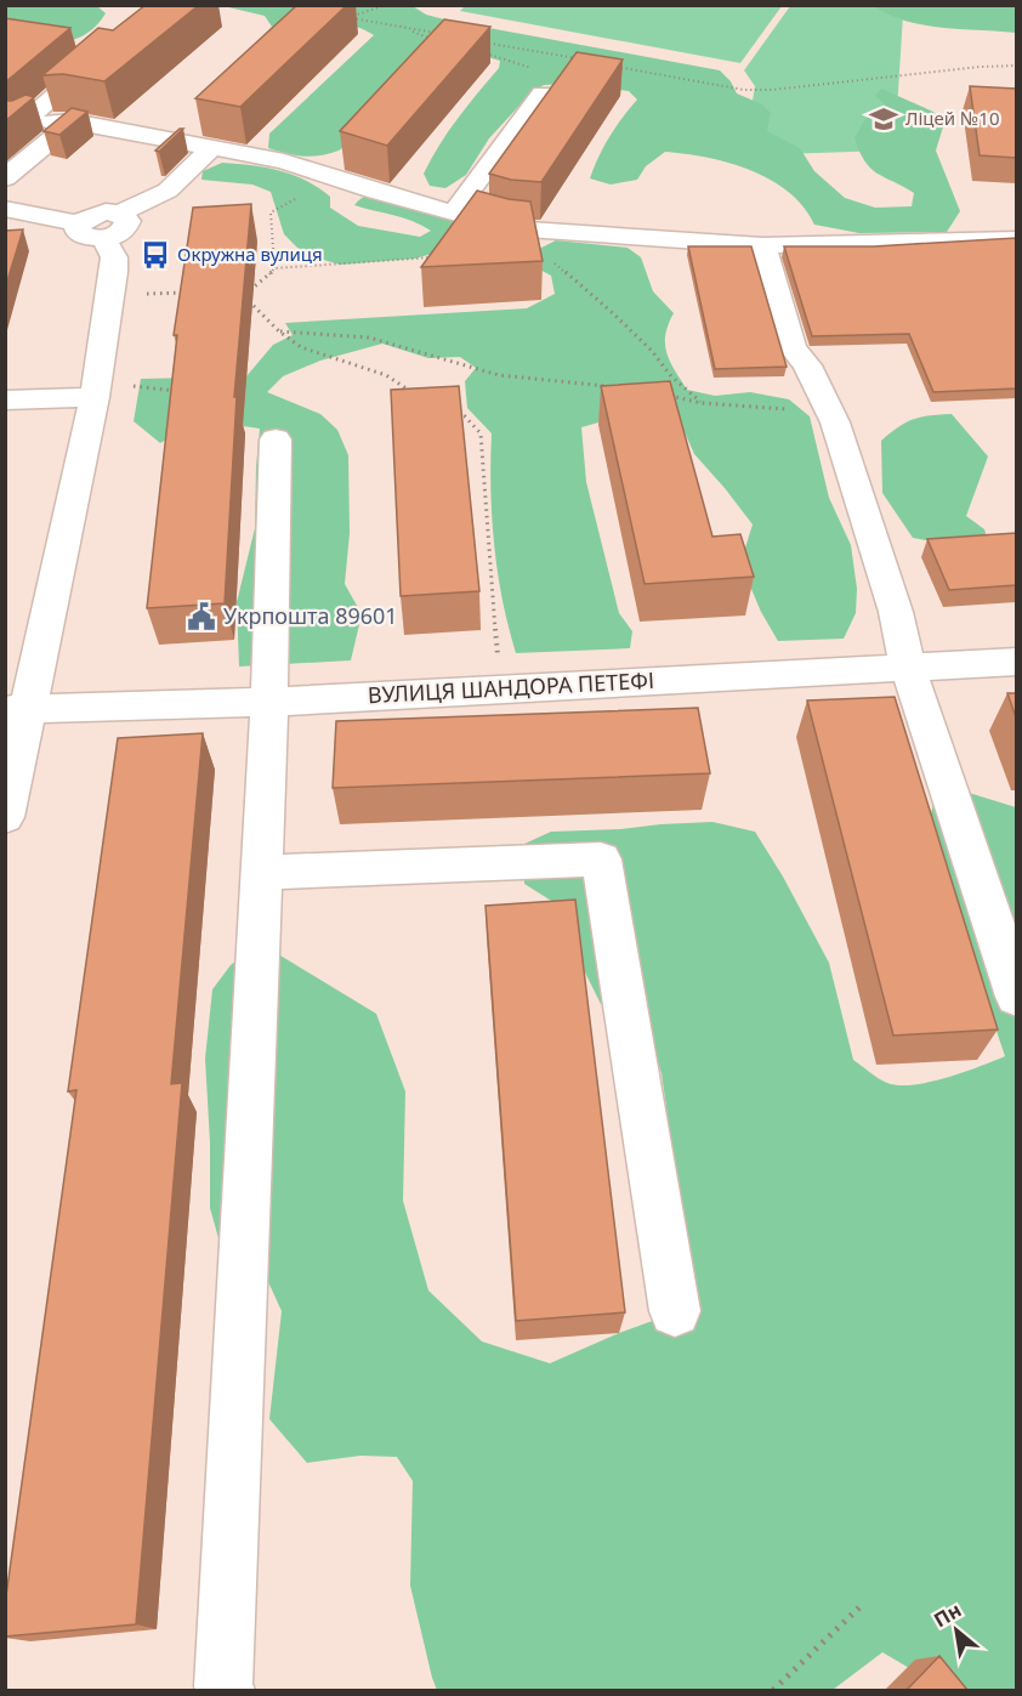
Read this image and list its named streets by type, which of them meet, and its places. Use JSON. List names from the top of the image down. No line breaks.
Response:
{"streets":{"street":["ВУЛИЦЯ ШАНДОРА ПЕТЕФІ"]},"places":{"school or university":["Ліцей №10"],"bus stop":["Окружна вулиця"],"public building":["Укрпошта 89601"]},"north":"top left"}
